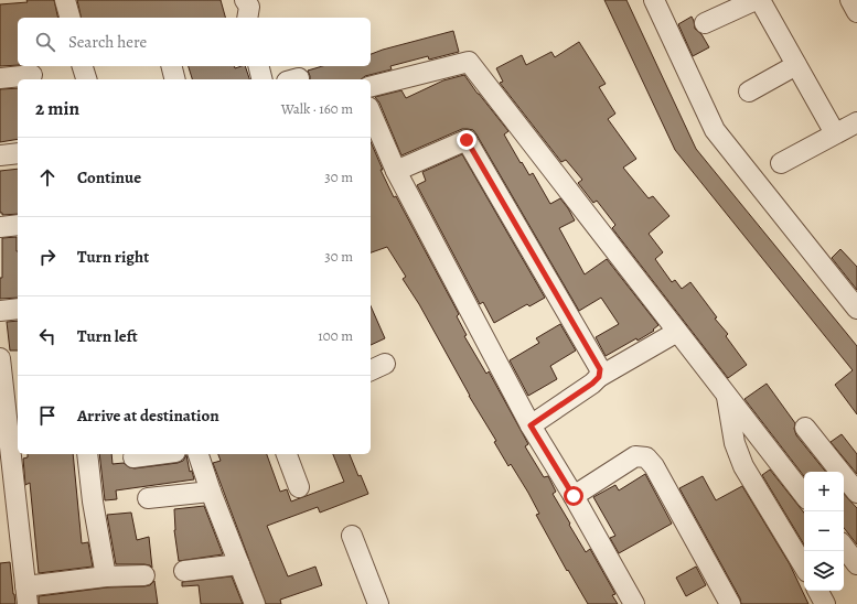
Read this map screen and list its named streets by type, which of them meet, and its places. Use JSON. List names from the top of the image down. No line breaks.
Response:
{"page":{"search":"Search here","heading":["2 min","Walk · 160 m"],"list":[["Continue","30 m"],["Turn right","30 m"],["Turn left","100 m"],"Arrive at destination"],"map_buttons":["+","−"]}}
